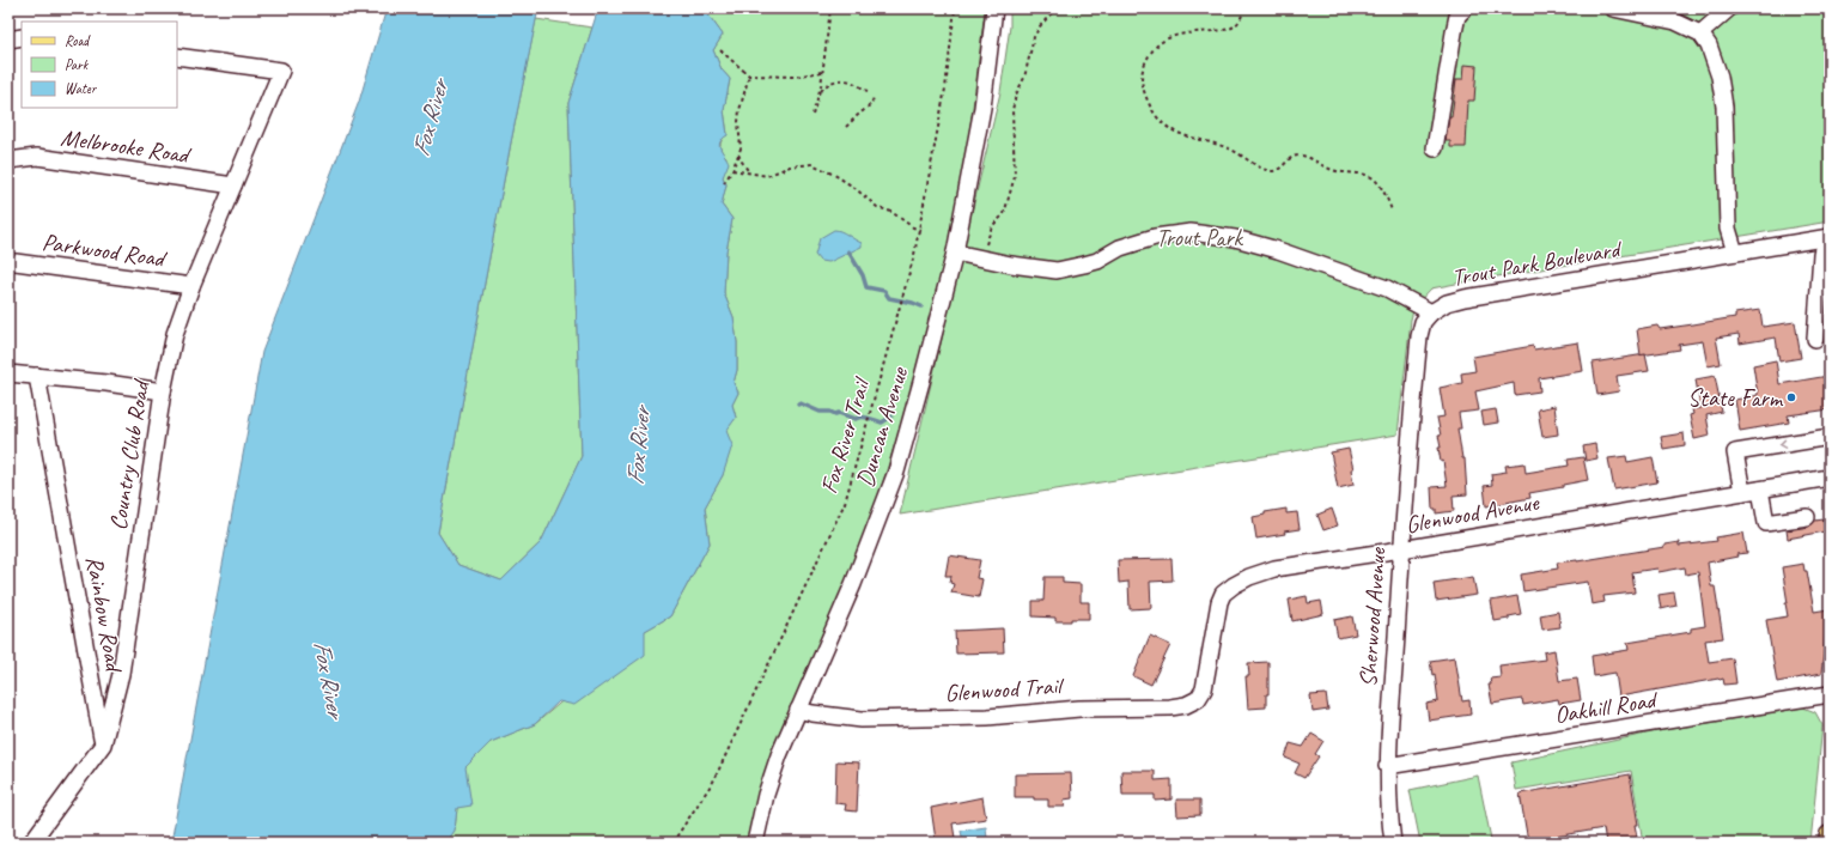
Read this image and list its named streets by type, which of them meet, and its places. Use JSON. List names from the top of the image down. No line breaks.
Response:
{"streets":{"street":["Melbrooke Road","Parkwood Road","Trout Park Boulevard","Duncan Avenue","Country Club Road","Glenwood Avenue","Rainbow Road","Sherwood Avenue","Glenwood Trail","Oakhill Road"],"path":["Fox River Trail"]},"crossings":[["Melbrooke Road","Country Club Road"],["Parkwood Road","Country Club Road"],["Trout Park Boulevard","Duncan Avenue"],["Trout Park Boulevard","Sherwood Avenue"],["Duncan Avenue","Glenwood Trail"],["Country Club Road","Rainbow Road"],["Glenwood Avenue","Sherwood Avenue"],["Glenwood Avenue","Glenwood Trail"],["Sherwood Avenue","Oakhill Road"]],"water":["Fox River"],"parks":["Trout Park"],"places":["State Farm"],"legend":["Road","Park","Water"]}
